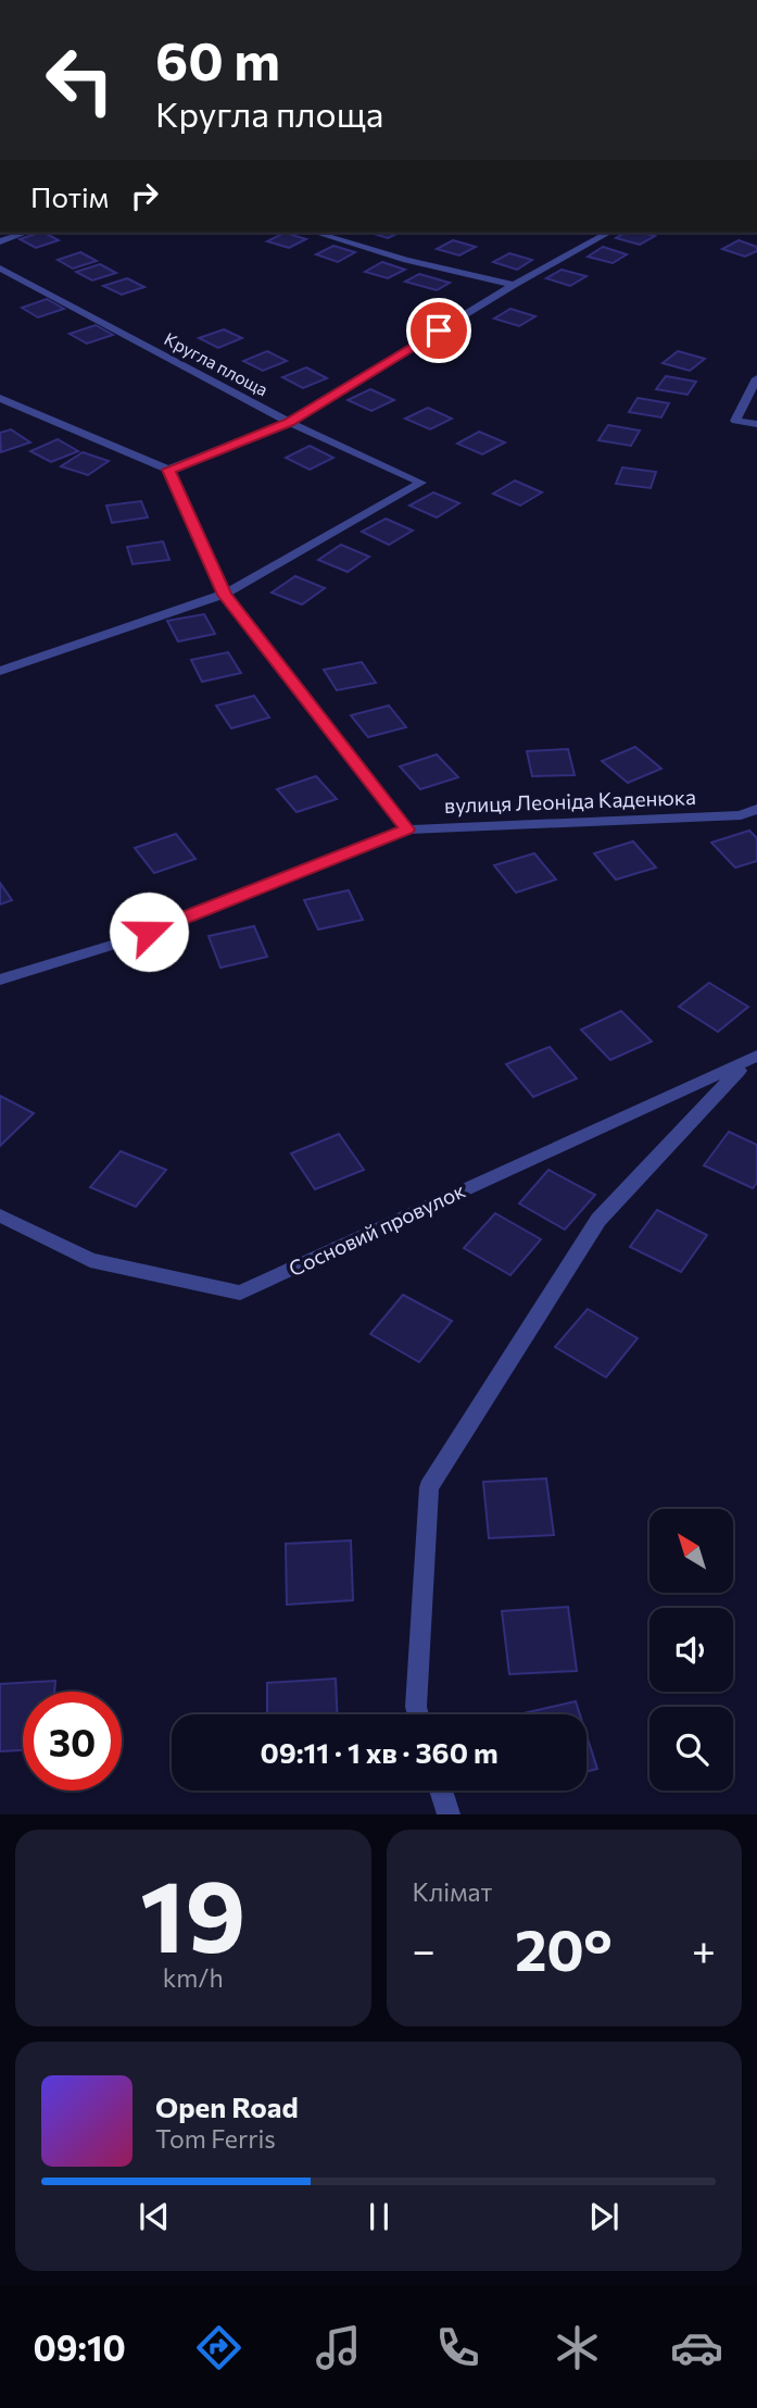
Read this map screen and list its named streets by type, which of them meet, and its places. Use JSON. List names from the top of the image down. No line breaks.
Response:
{"streets":{"street":["Кругла площа","вулиця Леоніда Каденюка","Сосновий провулок"]},"north":"top left","page":{"turn":["60 m","Кругла площа"],"then":"Потім","limit":"30","trip":"09:11 · 1 хв · 360 m","tile":[["19","km/h"],"Клімат"],"heat":["−","20°","+"],"song":["Open Road","Tom Ferris"],"tabs":"09:10"}}
